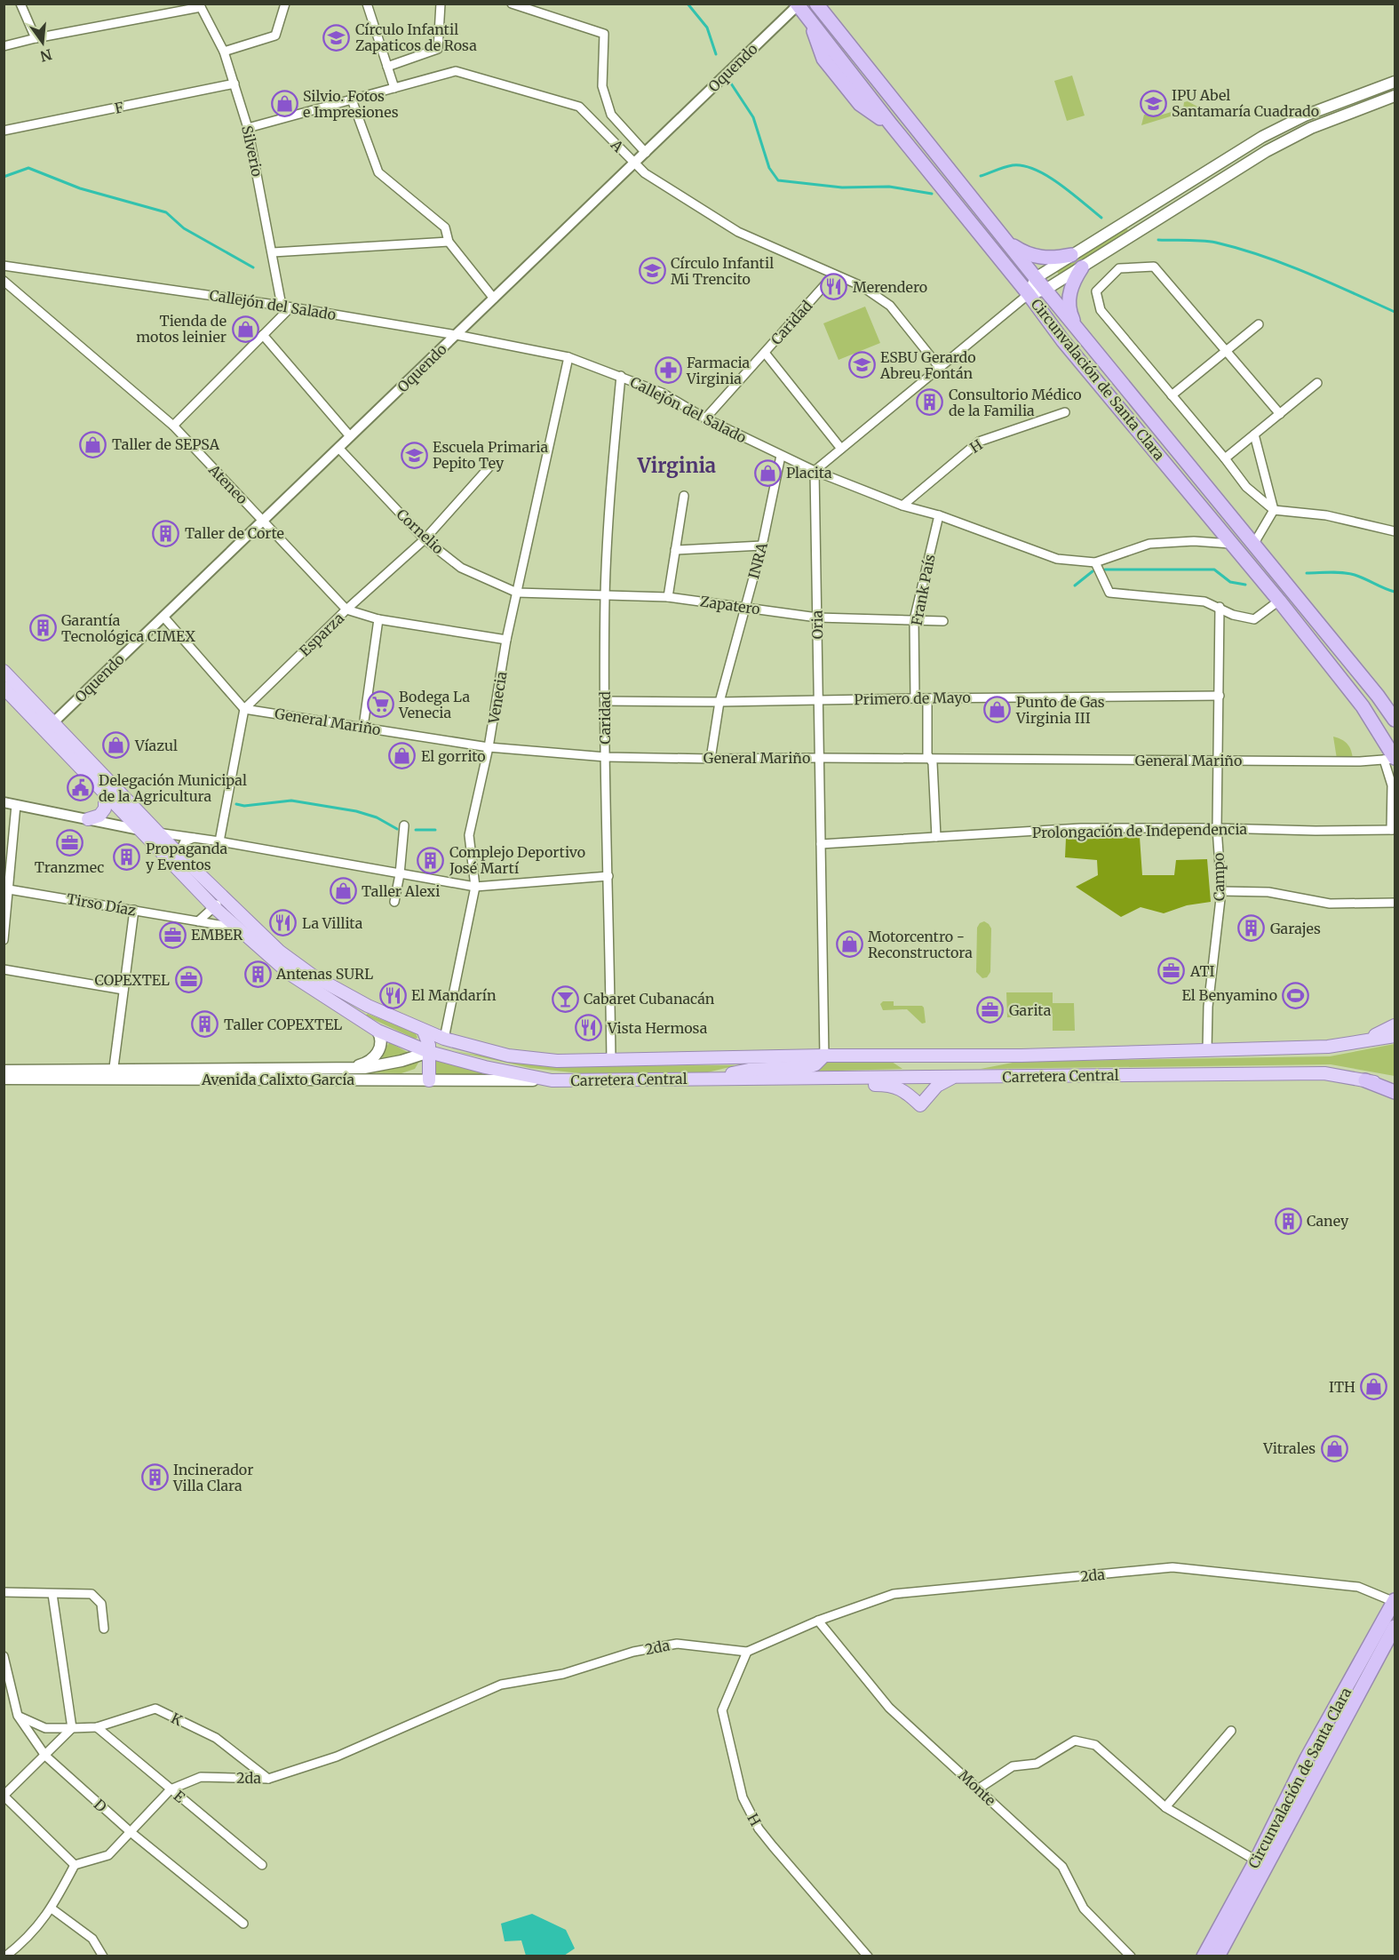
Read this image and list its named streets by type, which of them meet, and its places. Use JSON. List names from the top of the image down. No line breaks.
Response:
{"streets":{"highway":["Circunvalación de Santa Clara"],"main road":["Carretera Central","Avenida Calixto García"],"street":["Oquendo","F","A","Silverio","Callejón del Salado","Caridad","H","Ateneo","Cornelio","INRA","Frank País","Zapatero","Oria","Esparza","Venecia","Primero de Mayo","General Mariño","Prolongación de Independencia","Campo","Tirso Díaz","2da","K","Monte","E","D"]},"crossings":[["Oquendo","A"],["Oquendo","Callejón del Salado"],["Oquendo","Circunvalación de Santa Clara"],["Oquendo","Ateneo"],["Oquendo","Cornelio"],["Oquendo","Carretera Central"],["F","Silverio"],["A","Silverio"],["A","Caridad"],["Silverio","Callejón del Salado"],["Callejón del Salado","Caridad"],["Callejón del Salado","Circunvalación de Santa Clara"],["Callejón del Salado","H"],["Callejón del Salado","INRA"],["Callejón del Salado","Frank País"],["Callejón del Salado","Oria"],["Callejón del Salado","Venecia"],["Caridad","Zapatero"],["Caridad","Primero de Mayo"],["Caridad","General Mariño"],["Caridad","Carretera Central"],["Circunvalación de Santa Clara","General Mariño"],["Circunvalación de Santa Clara","2da"],["H","2da"],["Ateneo","Esparza"],["Ateneo","Venecia"],["Cornelio","Zapatero"],["Cornelio","Esparza"],["Cornelio","Venecia"],["INRA","Zapatero"],["INRA","Primero de Mayo"],["INRA","General Mariño"],["Frank País","Zapatero"],["Frank País","Primero de Mayo"],["Zapatero","Oria"],["Zapatero","Venecia"],["Oria","Primero de Mayo"],["Oria","General Mariño"],["Oria","Prolongación de Independencia"],["Oria","Carretera Central"],["Esparza","General Mariño"],["Venecia","General Mariño"],["Venecia","Carretera Central"],["Primero de Mayo","Campo"],["General Mariño","Campo"],["Prolongación de Independencia","Campo"],["Campo","Carretera Central"],["Tirso Díaz","Carretera Central"],["Carretera Central","Avenida Calixto García"],["2da","K"],["2da","Monte"],["2da","E"],["2da","D"],["K","E"],["K","D"]],"districts":["Virginia"],"places":{"school or university":["Círculo Infantil Zapaticos de Rosa","IPU Abel Santamaría Cuadrado","Círculo Infantil Mi Trencito","ESBU Gerardo Abreu Fontán","Escuela Primaria Pepito Tey"],"shop":["Silvio. Fotos e Impresiones","Tienda de motos leinier","Taller de SEPSA","Placita","Punto de Gas Virginia III","Víazul","El gorrito","Taller Alexi","Motorcentro - Reconstructora","ITH","Vitrales"],"restaurant":["Merendero","La Villita","El Mandarín","Vista Hermosa"],"pharmacy":["Farmacia Virginia"],"building":["Consultorio Médico de la Familia","Taller de Corte","Garantía Tecnológica CIMEX","Propaganda y Eventos","Complejo Deportivo José Martí","Garajes","Antenas SURL","Taller COPEXTEL","Caney","Incinerador Villa Clara"],"supermarket":["Bodega La Venecia"],"public building":["Delegación Municipal de la Agricultura"],"office":["Tranzmec","EMBER","ATI","COPEXTEL","Garita"],"sports":["El Benyamino"],"bar":["Cabaret Cubanacán"]},"north":"bottom"}
